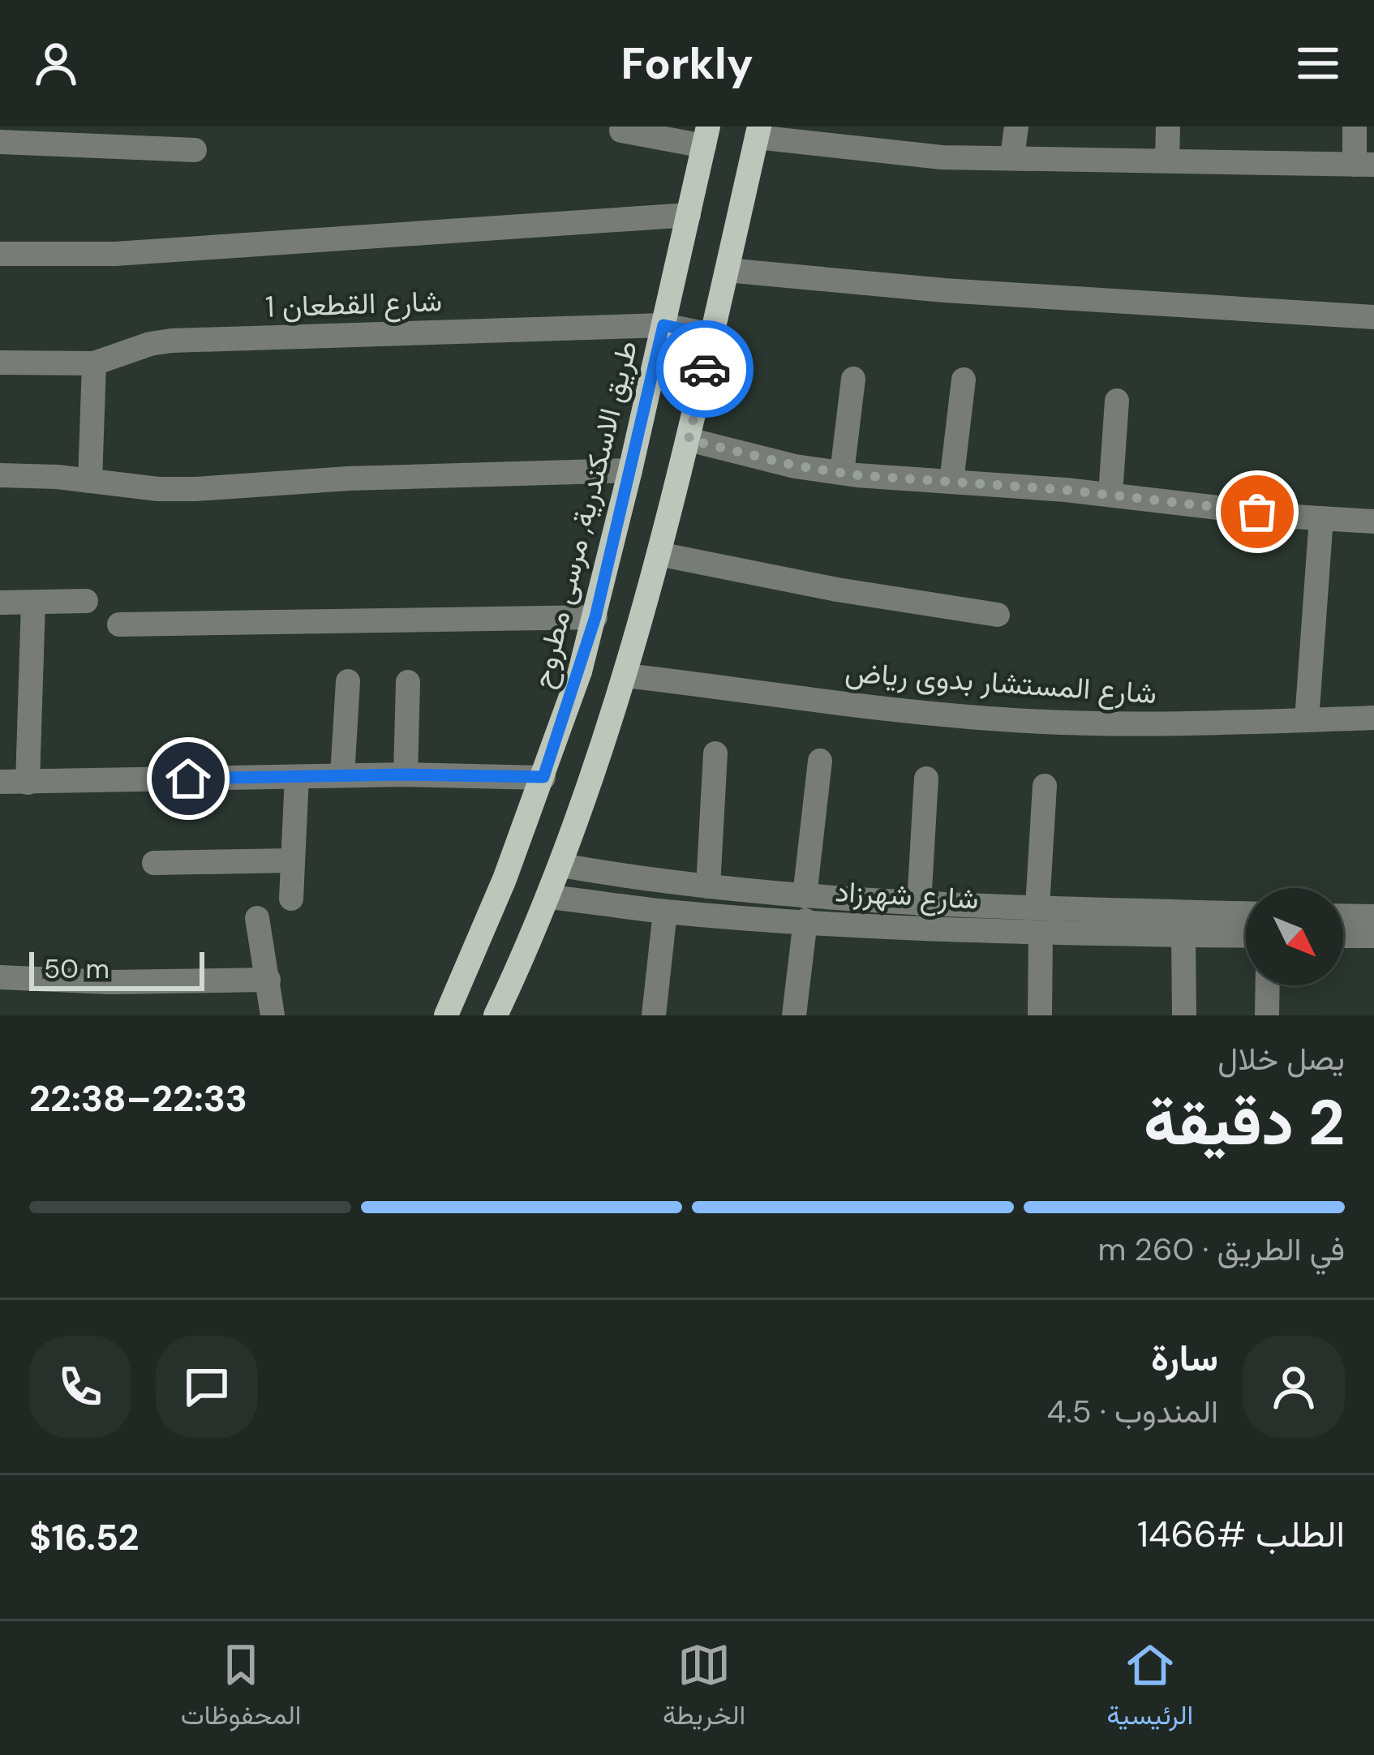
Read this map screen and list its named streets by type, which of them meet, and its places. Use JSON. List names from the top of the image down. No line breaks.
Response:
{"streets":{"main road":["طريق الاسكندرية, مرسى مطروح"],"street":["شارع القطعان 1","شارع المستشار بدوى رياض","شارع شهرزاد"]},"crossings":[["شارع القطعان 1","طريق الاسكندرية, مرسى مطروح"]],"scale_bar":"50 m","north":"bottom right","page":{"header":"Forkly","scale":"50 m","heading":["2 دقيقة","يصل خلال","22:33–22:38"],"panel":["سارة","المندوب · 4.5","الطلب #1466","$16.52"],"bar":"في الطريق · 260 m","tabs":["الرئيسية","الخريطة","المحفوظات"]}}
